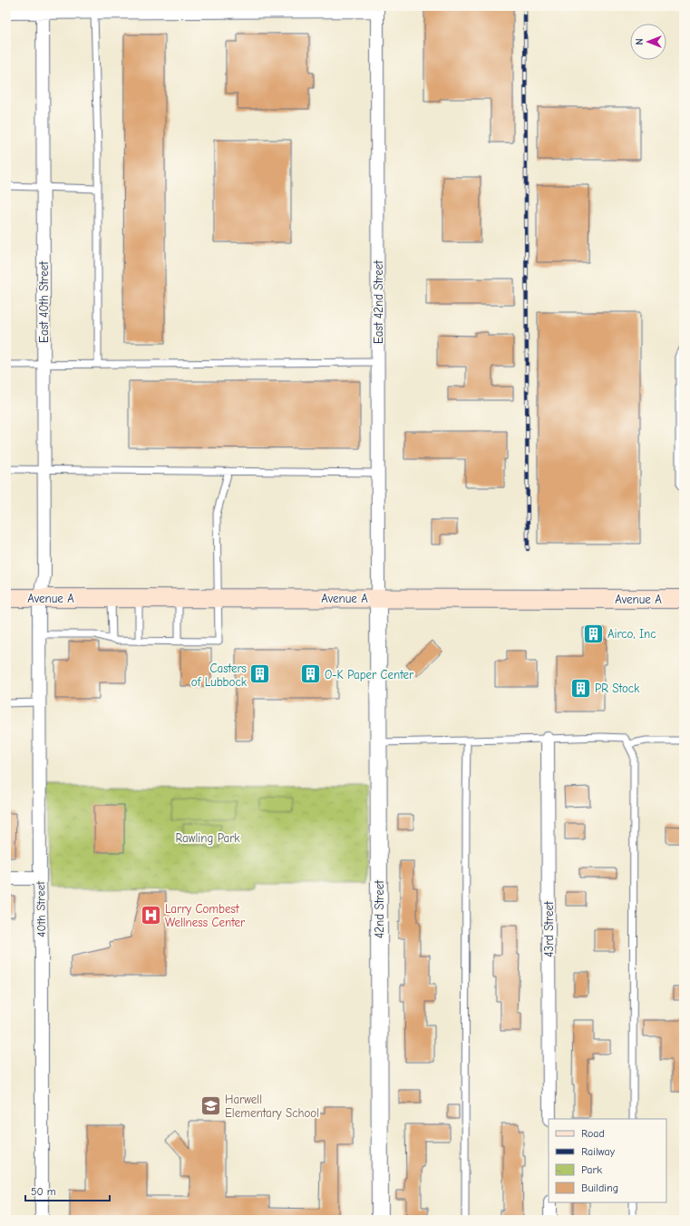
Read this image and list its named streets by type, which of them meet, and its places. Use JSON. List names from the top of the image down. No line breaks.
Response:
{"streets":{"main road":["Avenue A"],"street":["East 40th Street","East 42nd Street","40th Street","42nd Street","43rd Street"]},"crossings":[["East 40th Street","Avenue A"],["East 40th Street","40th Street"],["East 42nd Street","Avenue A"],["East 42nd Street","42nd Street"],["Avenue A","40th Street"],["Avenue A","42nd Street"]],"parks":["Rawling Park"],"places":{"building":["Airco, Inc","Casters of Lubbock","O-K Paper Center","PR Stock"],"hospital":["Larry Combest Wellness Center"],"school or university":["Harwell Elementary School"]},"legend":["Road","Railway","Park","Building"],"scale_bar":"50 m","north":"left"}
